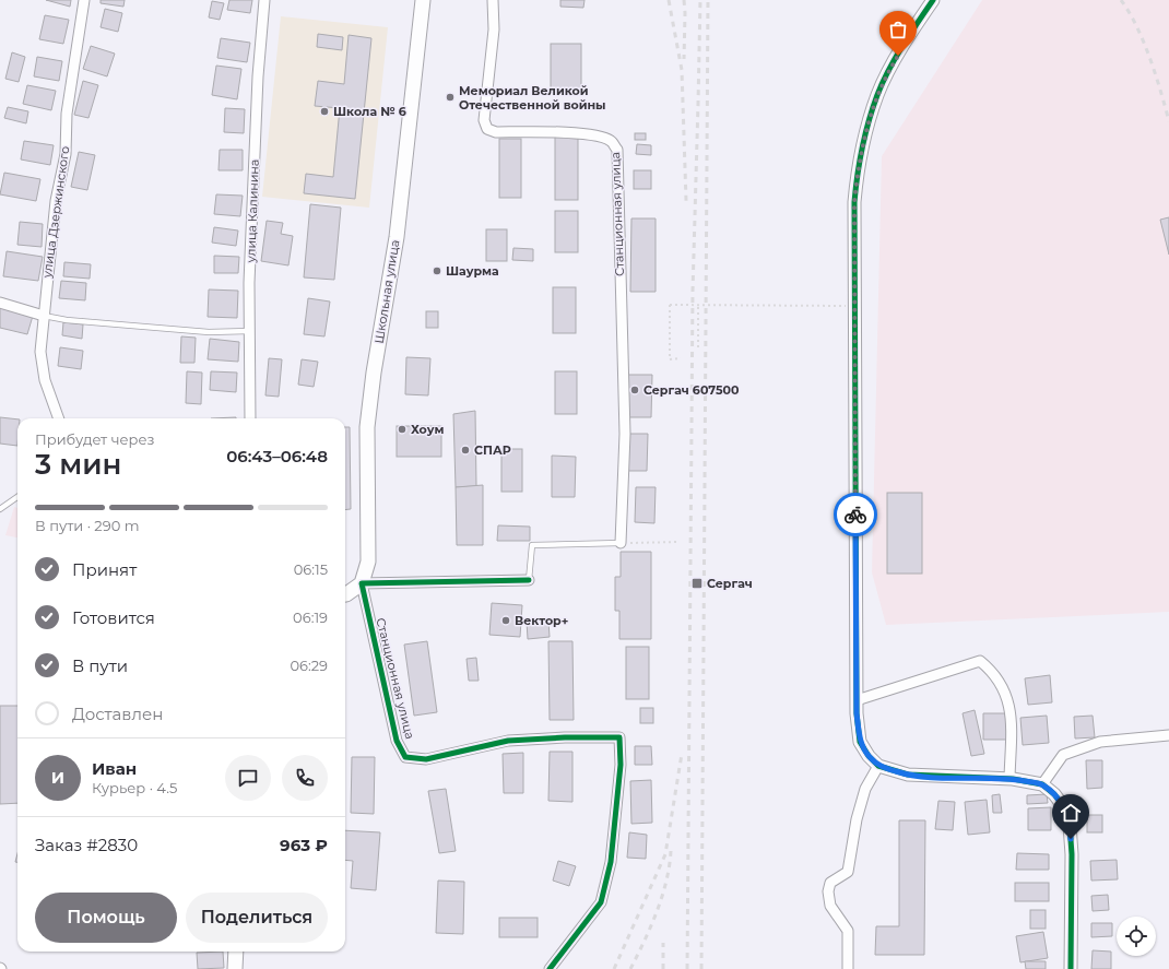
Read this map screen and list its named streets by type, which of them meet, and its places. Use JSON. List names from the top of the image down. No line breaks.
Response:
{"streets":{"main road":["Школьная улица"],"street":["улица Калинина","улица Дзержинского","Станционная улица"]},"crossings":[["Станционная улица","Школьная улица"]],"places":{"other":["Мемориал Великой Отечественной войны","Школа № 6","Шаурма","Сергач 607500","Хоум","СПАР","Вектор+"],"transit":["Сергач"]},"page":{"heading":["3 мин","Прибудет через","06:43–06:48"],"panel":["Иван","Курьер · 4.5","Заказ #2830","963 ₽"],"bar":"В пути · 290 m","list":[["Принят","06:15"],["Готовится","06:19"],["В пути","06:29"],"Доставлен"],"round":"И","buttons":["Помощь","Поделиться"]}}
